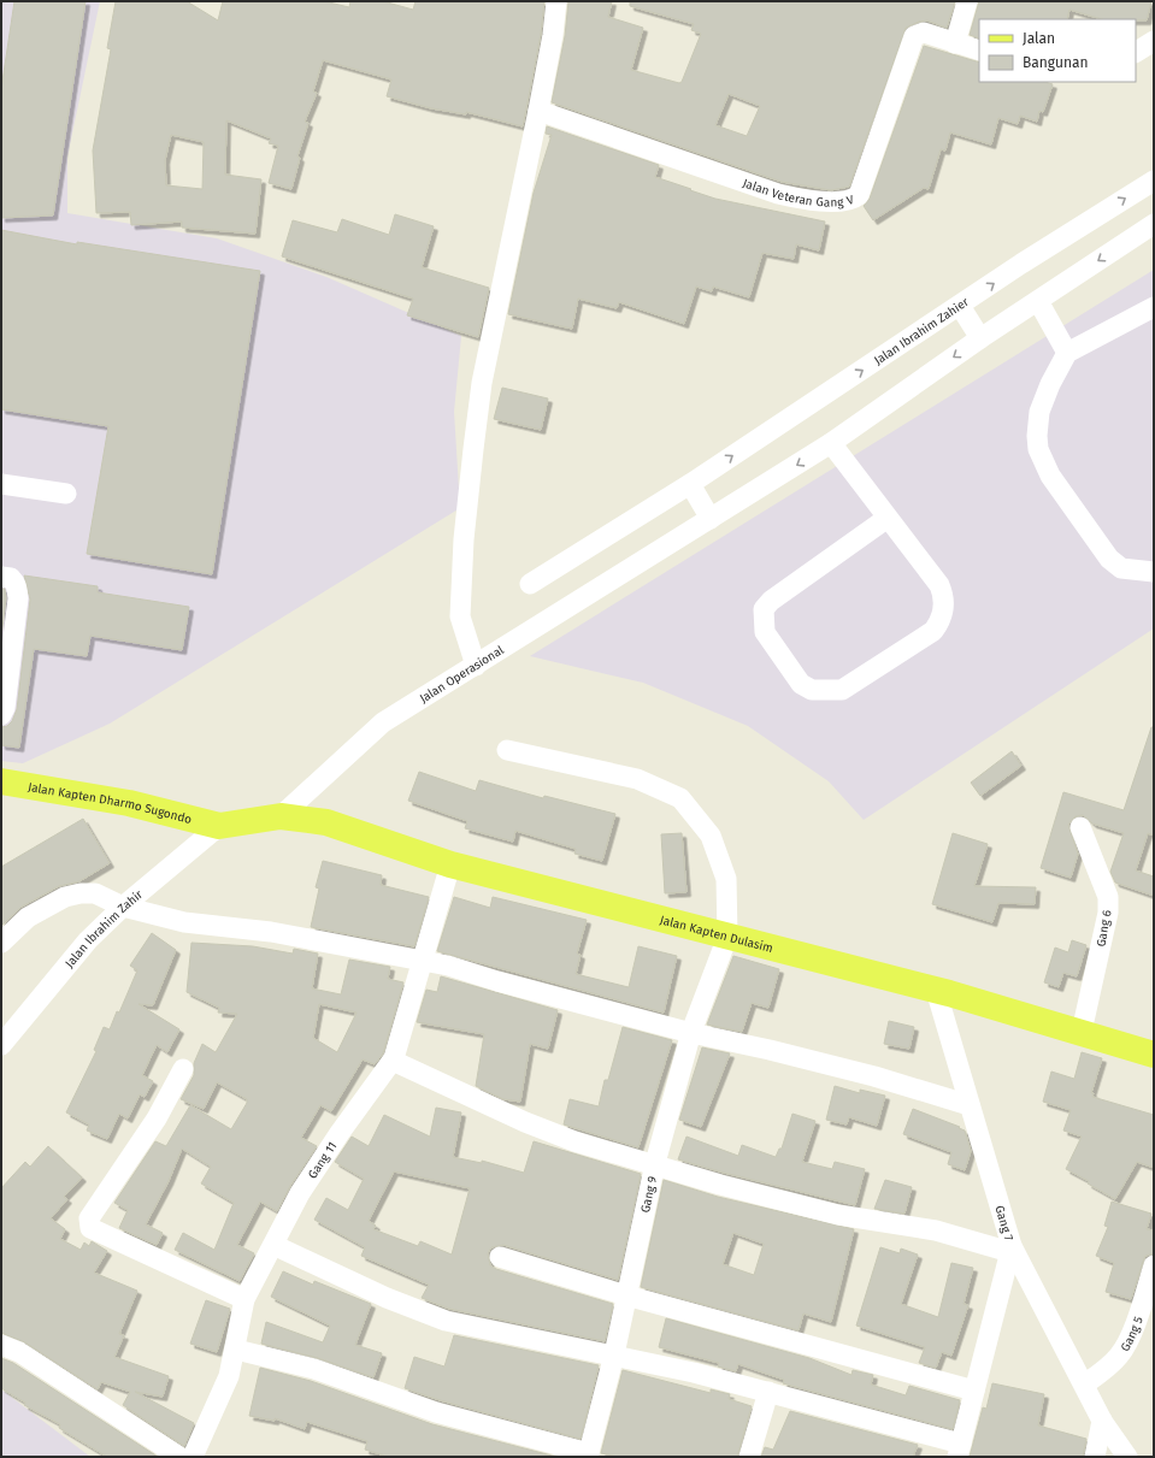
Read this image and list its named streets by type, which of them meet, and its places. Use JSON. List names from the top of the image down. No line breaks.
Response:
{"streets":{"main road":["Jalan Kapten Dharmo Sugondo","Jalan Kapten Dulasim"],"street":["Jalan Veteran Gang V","Jalan Ibrahim Zahier","Jalan Operasional","Gang 6","Jalan Ibrahim Zahir","Gang 11","Gang 9","Gang 7","Gang 5"]},"crossings":[["Jalan Operasional","Jalan Kapten Dulasim"],["Jalan Kapten Dharmo Sugondo","Jalan Ibrahim Zahir"],["Gang 6","Jalan Kapten Dulasim"],["Jalan Kapten Dulasim","Gang 11"],["Jalan Kapten Dulasim","Gang 9"],["Jalan Kapten Dulasim","Gang 7"]],"legend":["Jalan","Bangunan"]}
